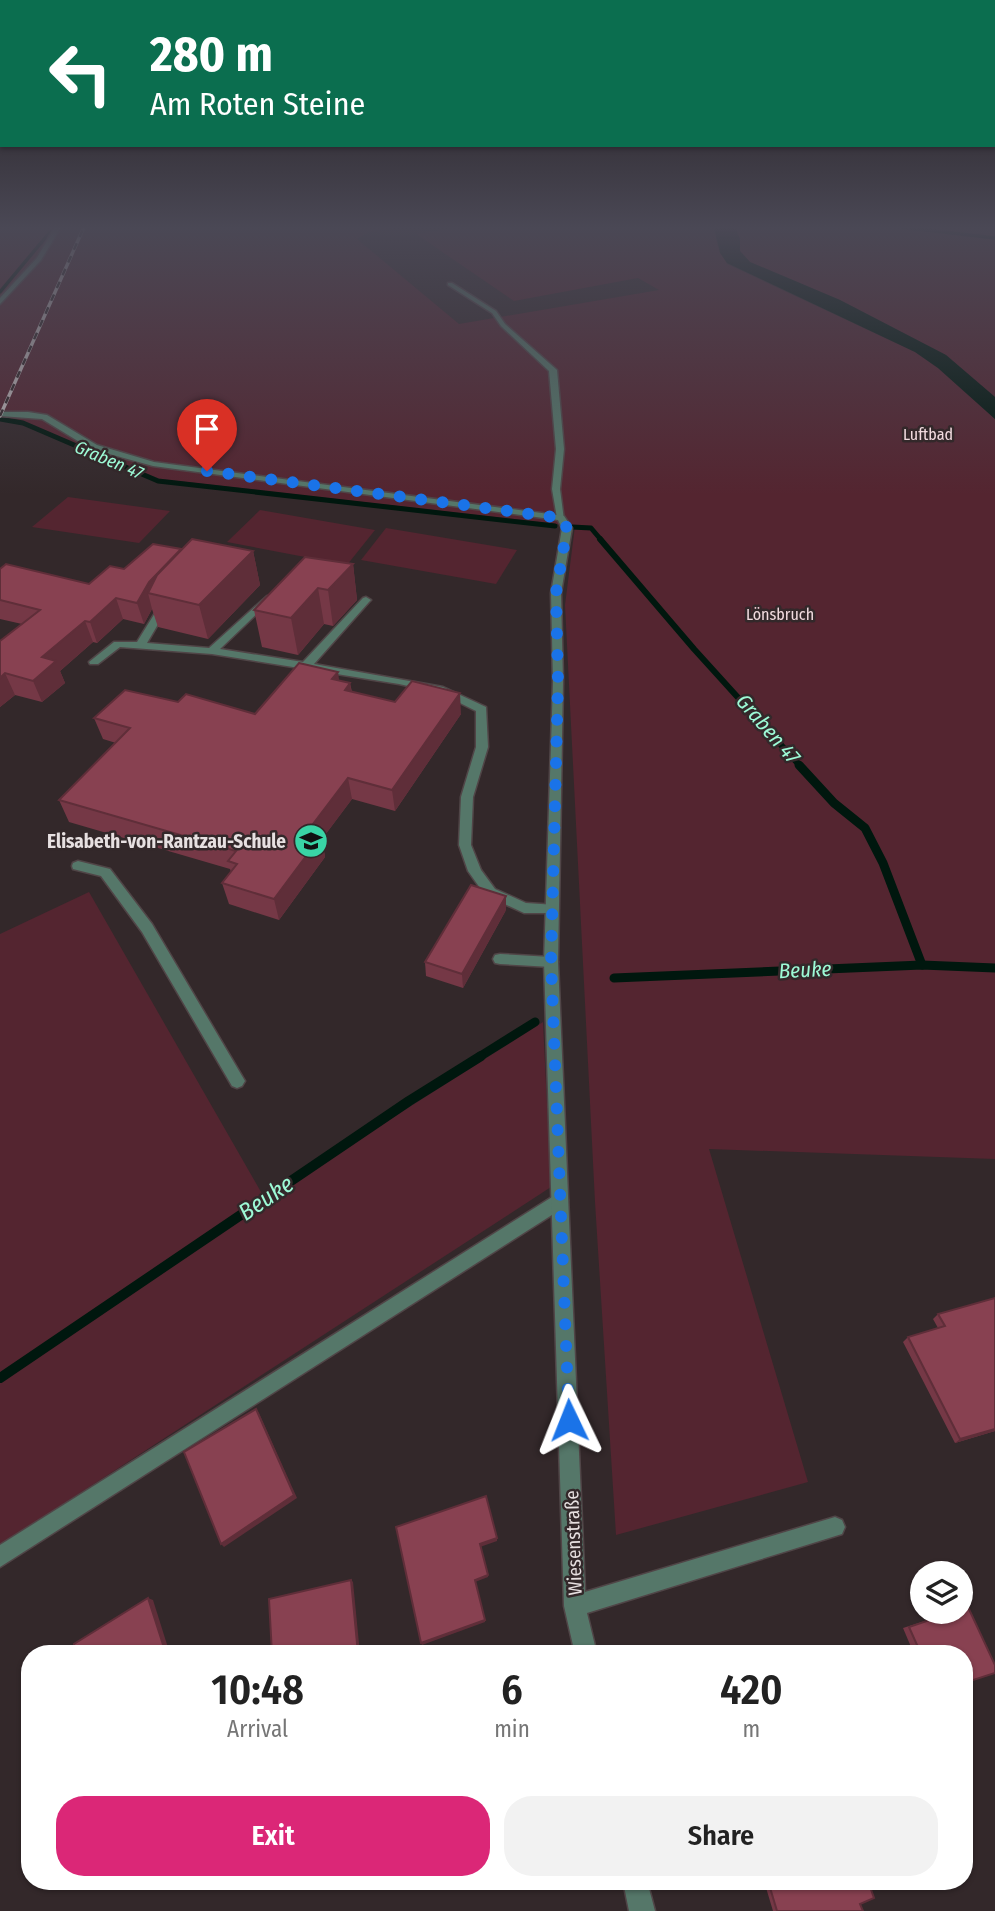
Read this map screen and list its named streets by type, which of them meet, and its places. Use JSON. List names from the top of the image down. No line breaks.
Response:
{"streets":{"street":["Wiesenstraße"]},"water":["Graben 47","Beuke"],"parks":["Luftbad","Lönsbruch"],"places":{"school or university":["Elisabeth-von-Rantzau-Schule"]},"page":{"turn":["280 m","Am Roten Steine"],"eta":["10:48","Arrival","6","min","420","m"],"buttons":["Exit","Share"]}}
